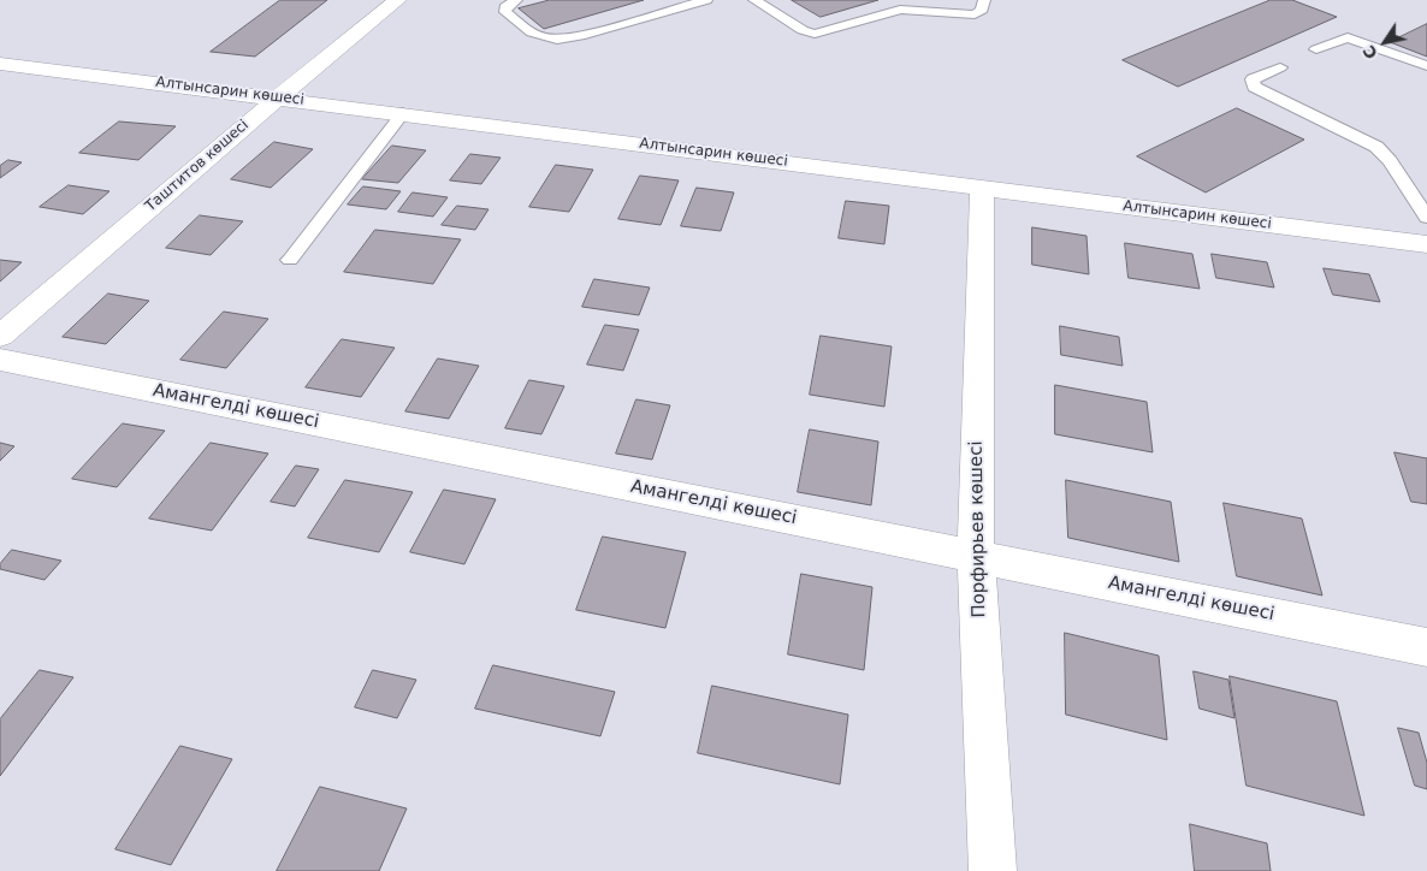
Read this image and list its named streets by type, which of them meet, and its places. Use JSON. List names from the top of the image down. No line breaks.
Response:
{"streets":{"street":["Алтынсарин көшесі","Таштитов көшесі","Амангелді көшесі","Порфирьев көшесі"]},"crossings":[["Алтынсарин көшесі","Таштитов көшесі"],["Алтынсарин көшесі","Порфирьев көшесі"],["Амангелді көшесі","Порфирьев көшесі"]],"north":"bottom left"}
